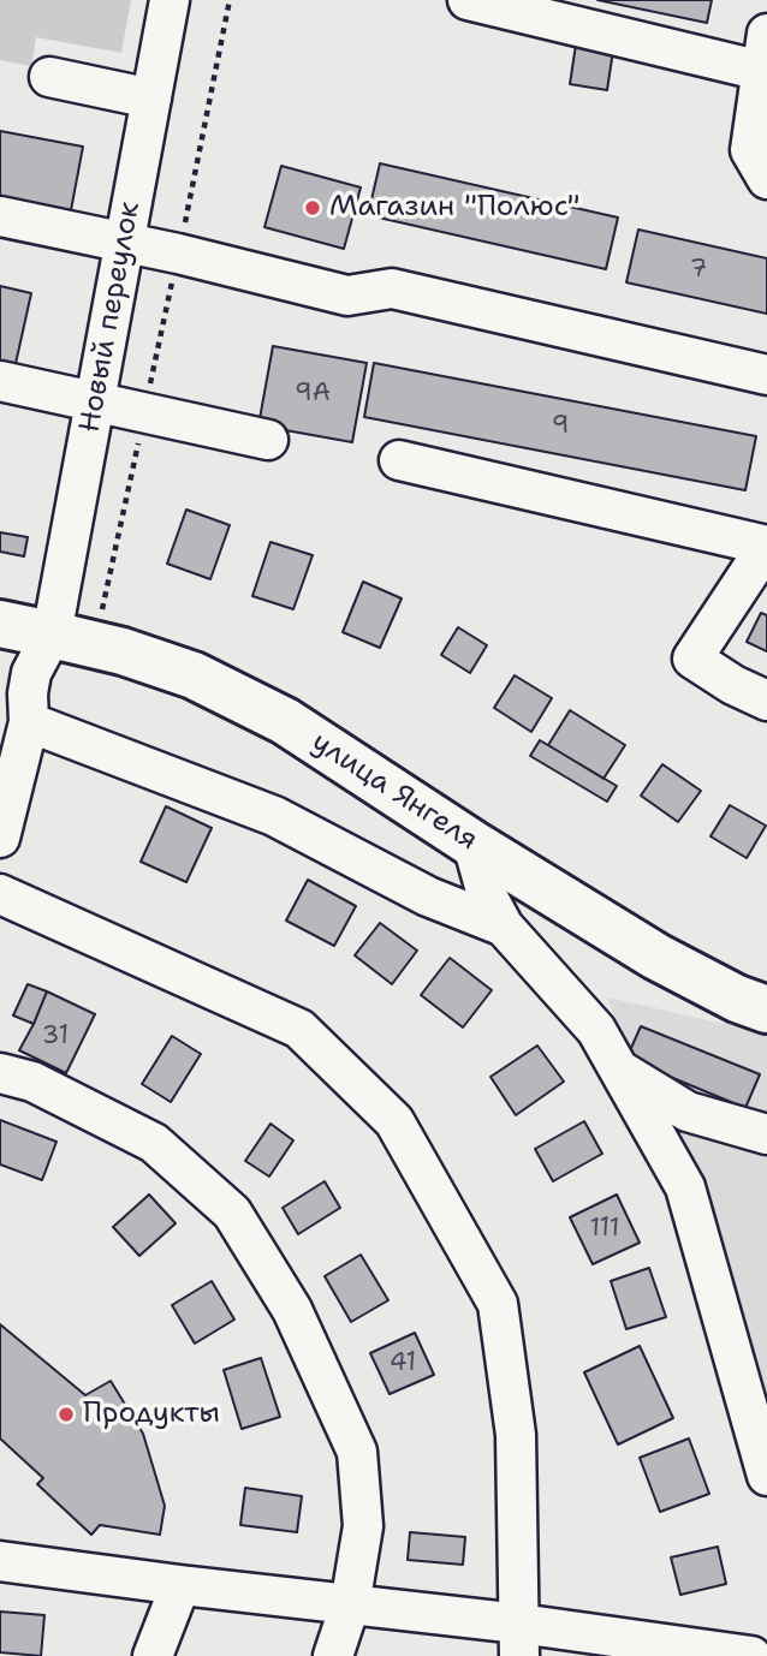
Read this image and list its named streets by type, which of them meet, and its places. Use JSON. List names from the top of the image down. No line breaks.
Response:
{"streets":{"main road":["улица Янгеля"],"street":["Новый переулок"]},"crossings":[["Новый переулок","улица Янгеля"]],"places":["Магазин \"Полюс\"","Продукты"],"house_numbers":["7","9А","9","31","111","41"]}
